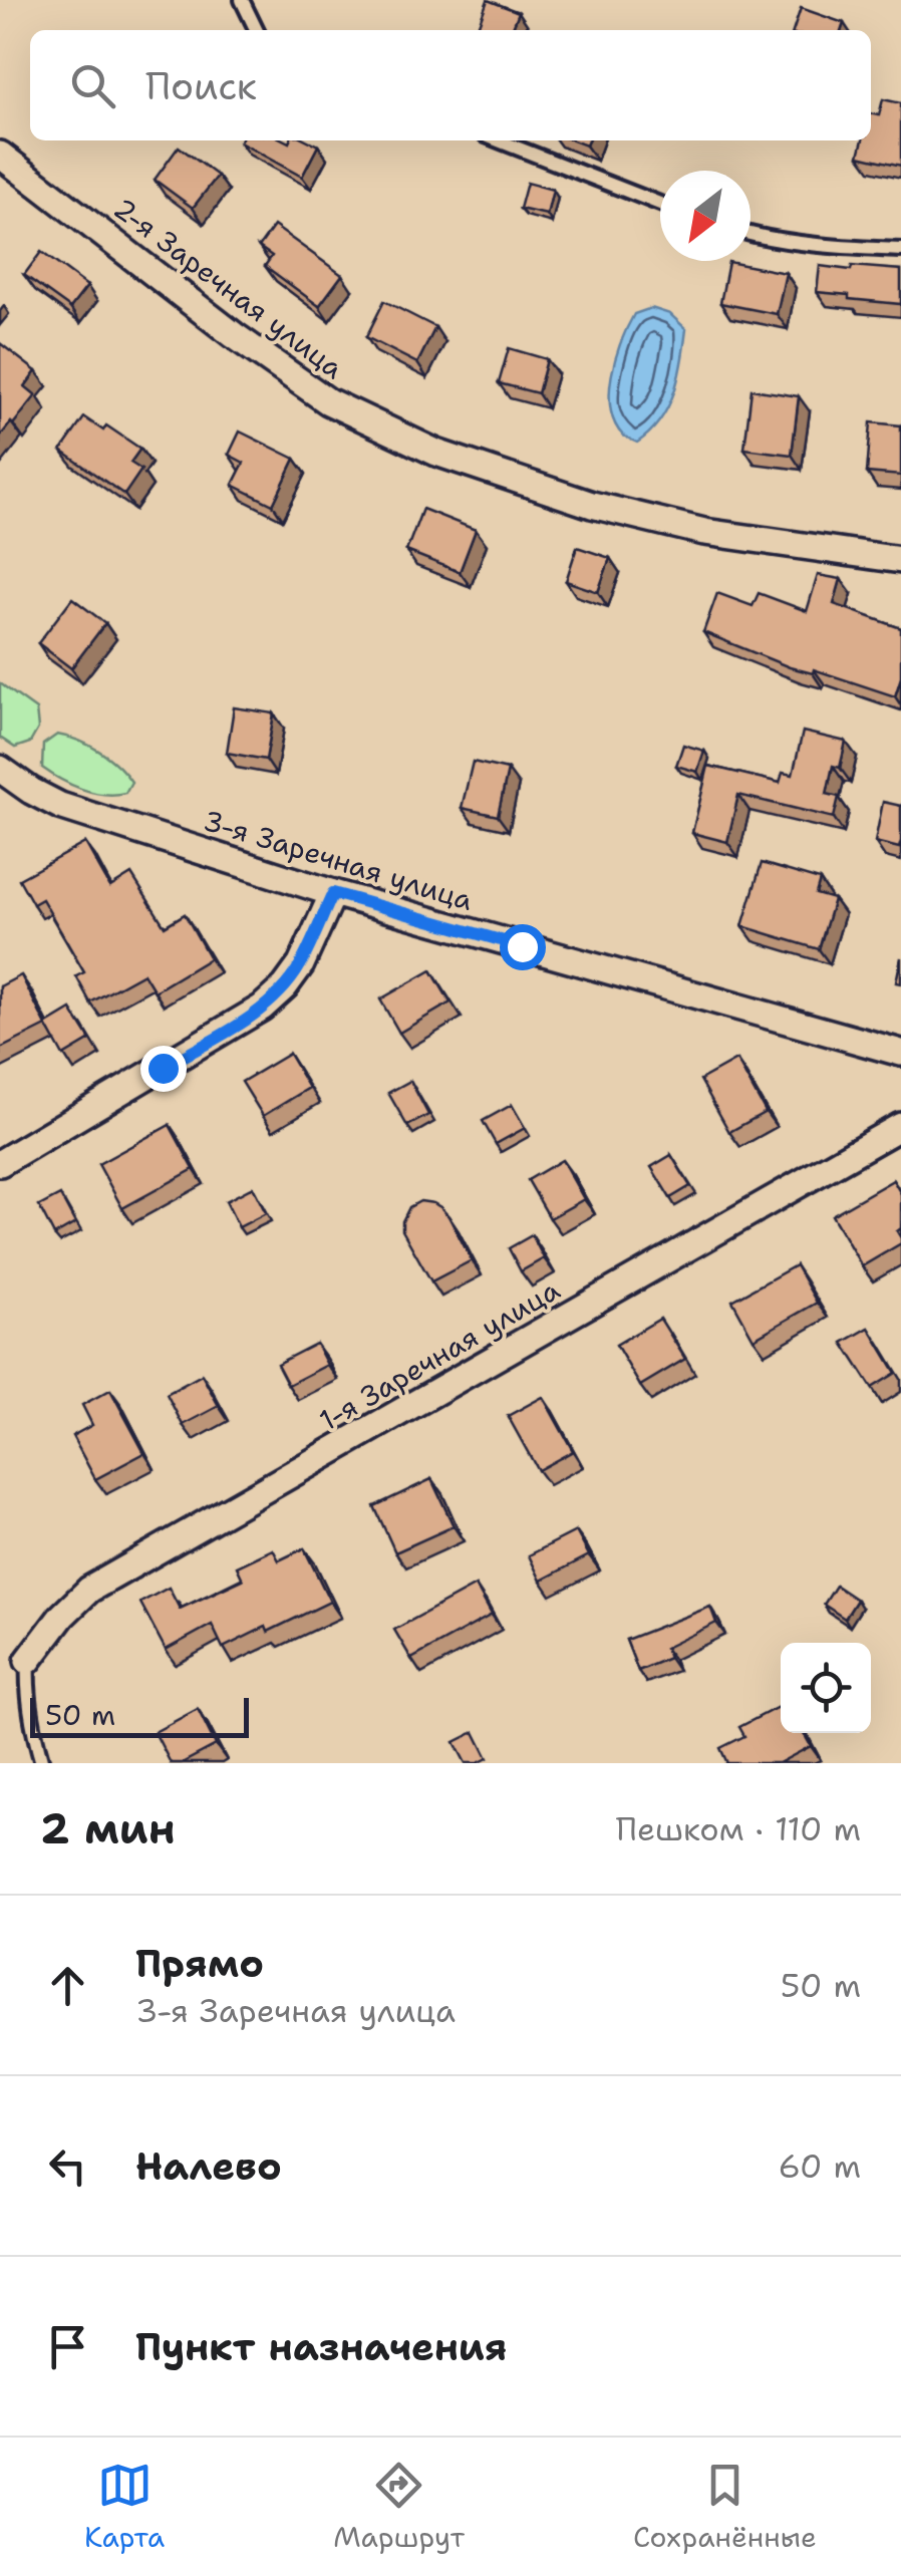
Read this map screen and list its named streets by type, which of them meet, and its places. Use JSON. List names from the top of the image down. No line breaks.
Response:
{"streets":{"street":["2-я Заречная улица","3-я Заречная улица","1-я Заречная улица"]},"scale_bar":"50 m","north":"bottom left","page":{"search":"Поиск","scale":"50 m","heading":["2 мин","Пешком · 110 m"],"list":[["Прямо","3-я Заречная улица","50 m"],["Налево","60 m"],"Пункт назначения"],"nav":["Карта","Маршрут","Сохранённые"]}}
